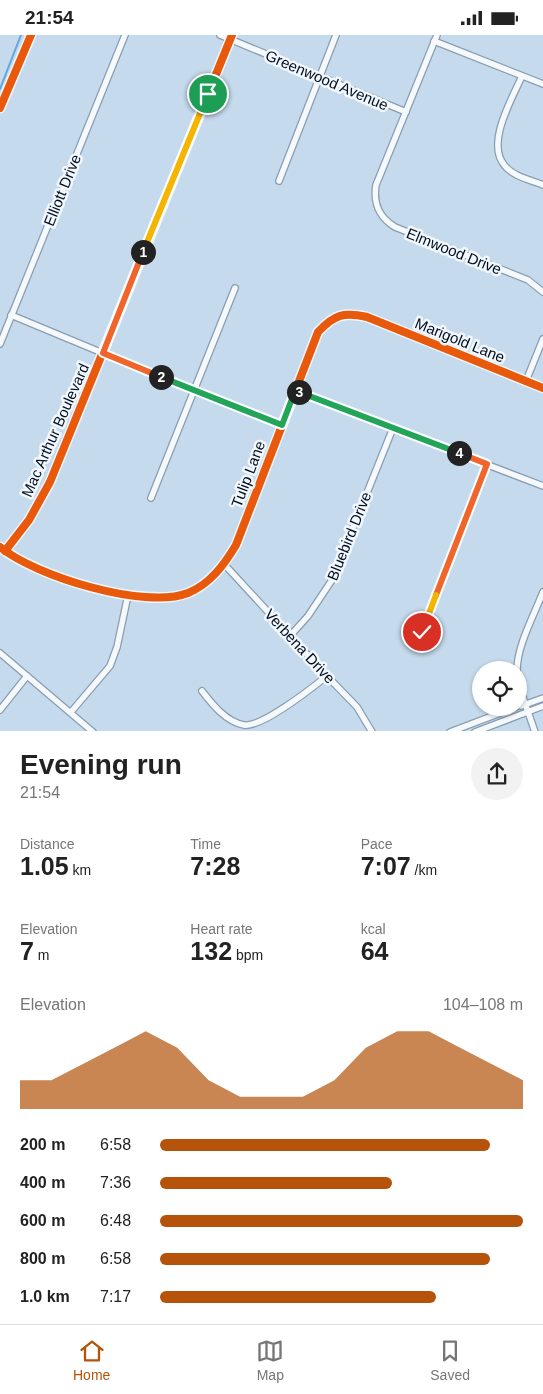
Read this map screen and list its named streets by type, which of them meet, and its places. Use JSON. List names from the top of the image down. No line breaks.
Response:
{"streets":{"street":["Greenwood Avenue","Elliott Drive","Elmwood Drive","Marigold Lane","Mac Arthur Boulevard","Tulip Lane","Bluebird Drive","Verbena Drive"]},"crossings":[["Greenwood Avenue","Elmwood Drive"],["Greenwood Avenue","Mac Arthur Boulevard"],["Marigold Lane","Tulip Lane"],["Mac Arthur Boulevard","Tulip Lane"],["Tulip Lane","Verbena Drive"],["Bluebird Drive","Verbena Drive"]],"page":{"status":"21:54","pins":["1","2","3","4"],"heading":["Evening run","21:54"],"stats":[["Distance","1.05 km"],["Time","7:28"],["Pace","7:07 /km"],["Elevation","7 m"],["Heart rate","132 bpm"],["kcal","64"]],"chart":["Elevation","104–108 m"],"list":[{"name":"200 m","note":"6:58"},{"name":"400 m","note":"7:36"},{"name":"600 m","note":"6:48"},{"name":"800 m","note":"6:58"},{"name":"1.0 km","note":"7:17"}],"tabs":["Home","Map","Saved"]}}
